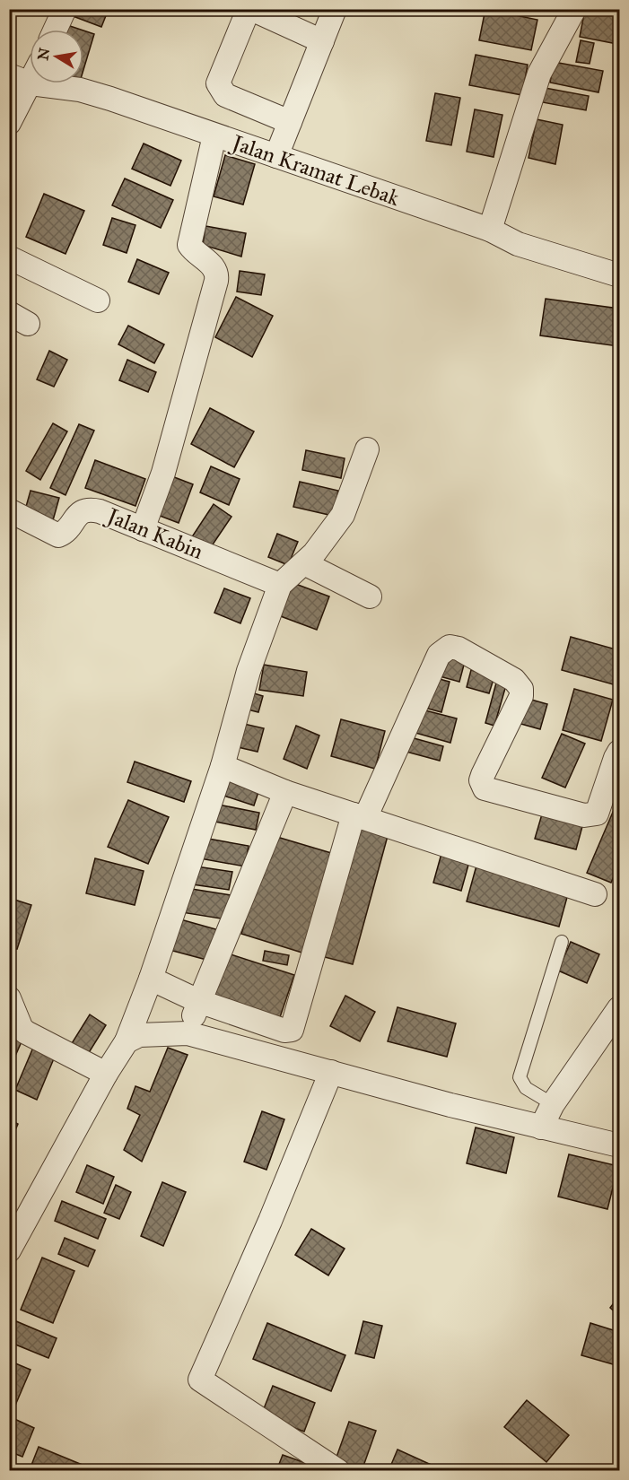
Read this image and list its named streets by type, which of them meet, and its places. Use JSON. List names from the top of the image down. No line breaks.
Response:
{"streets":{"street":["Jalan Kramat Lebak","Jalan Kabin"]},"north":"left"}
